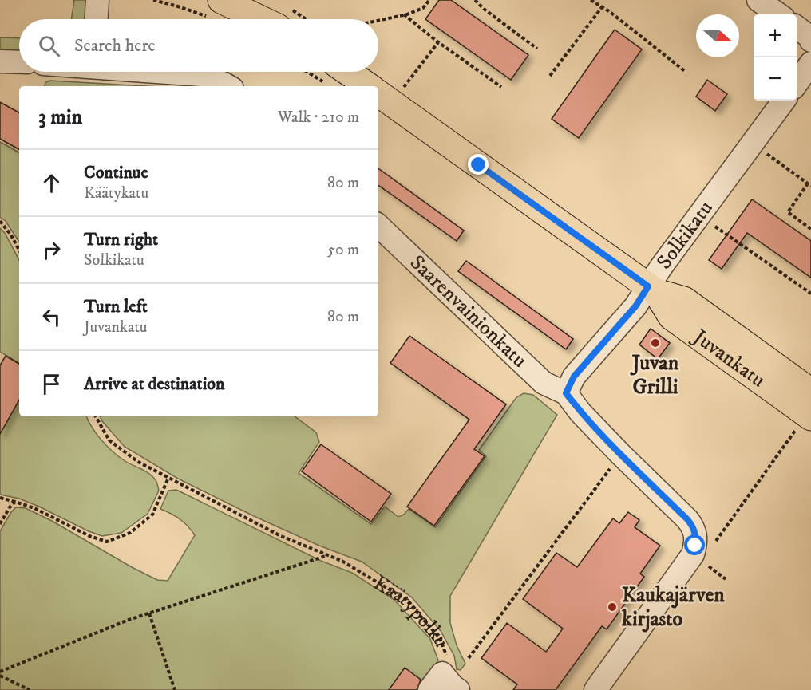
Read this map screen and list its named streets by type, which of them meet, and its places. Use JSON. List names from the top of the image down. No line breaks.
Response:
{"streets":{"main road":["Juvankatu"],"street":["Solkikatu","Saarenvainionkatu","Käätypolku"]},"crossings":[["Solkikatu","Saarenvainionkatu"],["Solkikatu","Juvankatu"]],"places":["Juvan Grilli","Kaukajärven kirjasto"],"north":"right","page":{"map_buttons":["+","−"],"search":"Search here","heading":["3 min","Walk · 210 m"],"list":[["Continue","Käätykatu","80 m"],["Turn right","Solkikatu","50 m"],["Turn left","Juvankatu","80 m"],"Arrive at destination"]}}
